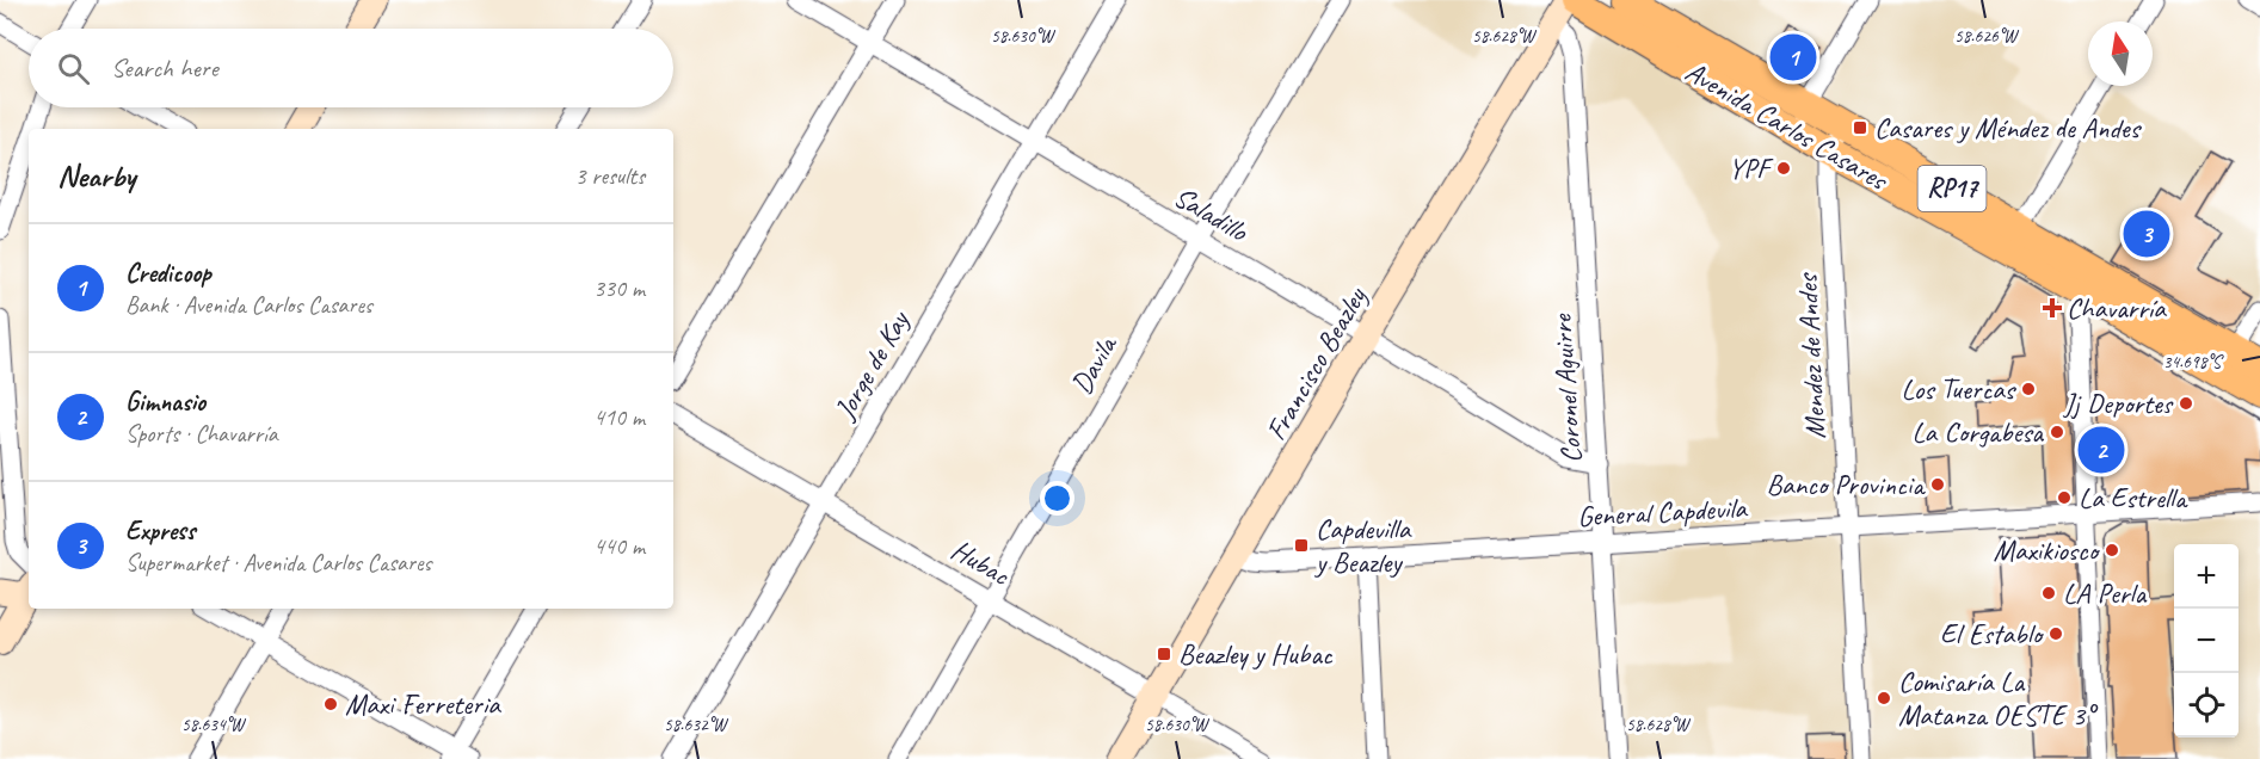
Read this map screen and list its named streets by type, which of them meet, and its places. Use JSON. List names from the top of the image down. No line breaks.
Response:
{"streets":{"main road":["Avenida Carlos Casares","RP17"],"street":["Saladillo","Mendez de Andes","Francisco Beazley","Jorge de Kay","Davila","Coronel Aguirre","General Capdevila","Hubac"]},"crossings":[["Avenida Carlos Casares","Mendez de Andes"],["Saladillo","Francisco Beazley"],["Saladillo","Jorge de Kay"],["Saladillo","Davila"],["Saladillo","Coronel Aguirre"],["Mendez de Andes","General Capdevila"],["Francisco Beazley","Coronel Aguirre"],["Francisco Beazley","General Capdevila"],["Francisco Beazley","Hubac"],["Jorge de Kay","Hubac"],["Davila","Hubac"],["Coronel Aguirre","General Capdevila"]],"places":{"transit":["Casares y Méndez de Andes","Capdevilla y Beazley","Beazley y Hubac"],"other":["YPF","Los Tuercas","Jj Deportes","La Corgabesa","Banco Provincia","La Estrella","Maxikiosco","LA Perla","El Establo","Comisaría La Matanza OESTE 3°","Maxi Ferreteria"],"health":["Chavarría"]},"north":"top","page":{"search":"Search here","pins":["1","3","2"],"heading":["Nearby","3 results"],"list":[{"mark":"1","name":"Credicoop","note":"Bank · Avenida Carlos Casares","value":"330 m"},{"mark":"2","name":"Gimnasio","note":"Sports · Chavarría","value":"410 m"},{"mark":"3","name":"Express","note":"Supermarket · Avenida Carlos Casares","value":"440 m"}],"map_buttons":["+","−"]},"coordinates":["58.630°W","58.628°W","58.626°W","34.698°S","58.634°W","58.632°W"]}
